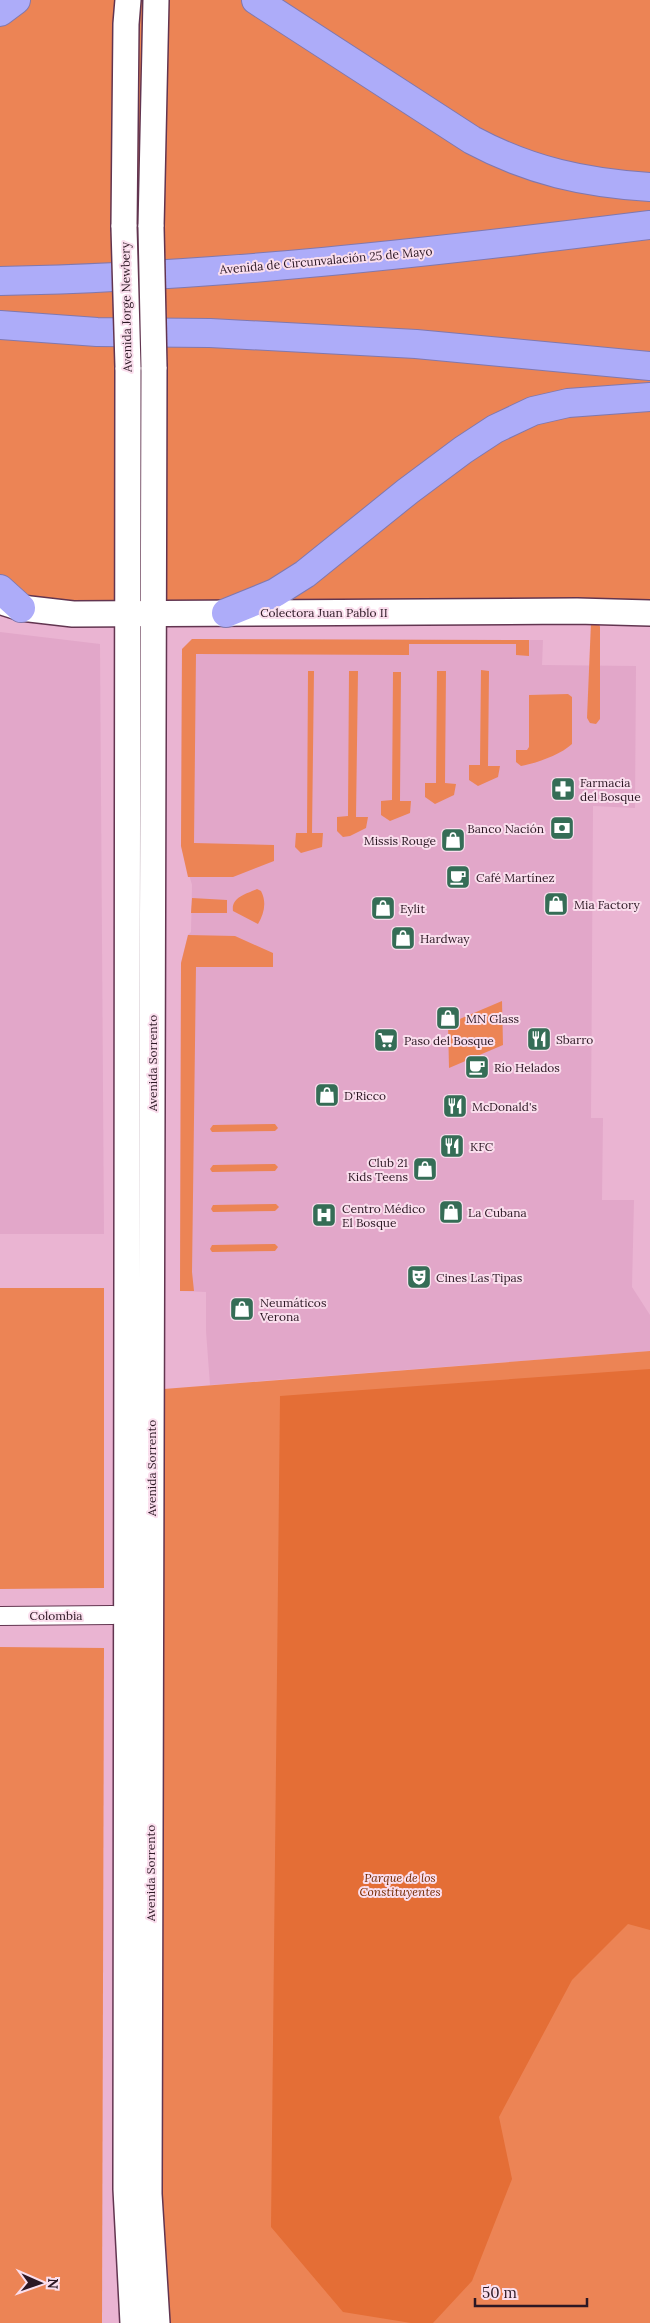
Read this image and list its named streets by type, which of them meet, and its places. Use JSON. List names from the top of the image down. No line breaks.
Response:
{"streets":{"highway":["Avenida de Circunvalación 25 de Mayo"],"main road":["Avenida Jorge Newbery","Colectora Juan Pablo II","Avenida Sorrento"],"street":["Colombia"]},"crossings":[["Avenida Jorge Newbery","Colectora Juan Pablo II"],["Avenida Jorge Newbery","Avenida Sorrento"],["Colectora Juan Pablo II","Avenida Sorrento"]],"parks":["Parque de los Constituyentes"],"places":{"pharmacy":["Farmacia del Bosque"],"bank":["Banco Nación"],"shop":["Missis Rouge","Mia Factory","Eylit","Hardway","MN Glass","D'Ricco","Club 21 Kids Teens","La Cubana","Neumáticos Verona"],"cafe":["Café Martínez","Río Helados"],"restaurant":["Sbarro","McDonald's","KFC"],"supermarket":["Paso del Bosque"],"hospital":["Centro Médico El Bosque"],"theatre":["Cines Las Tipas"]},"scale_bar":"50 m","north":"right"}
